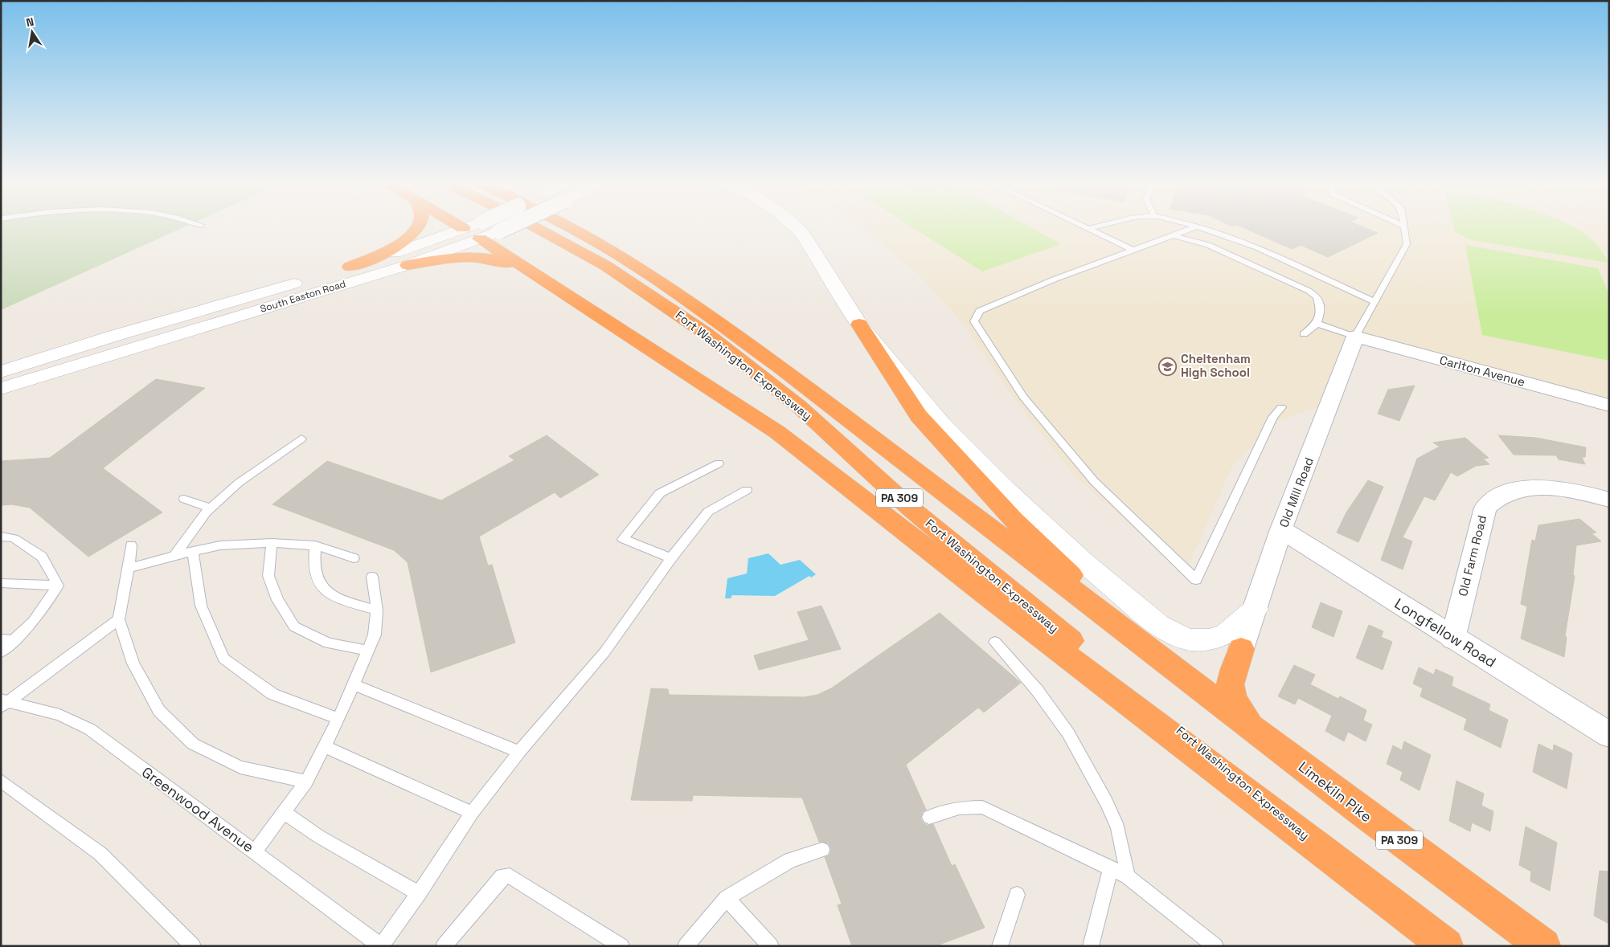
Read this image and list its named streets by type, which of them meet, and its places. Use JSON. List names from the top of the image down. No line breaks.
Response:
{"streets":{"highway":["Fort Washington Expressway","PA 309","Limekiln Pike"],"main road":["South Easton Road"],"street":["Carlton Avenue","Old Mill Road","Old Farm Road","Longfellow Road"],"lane":["Greenwood Avenue"]},"crossings":[["Fort Washington Expressway","PA 309"],["Fort Washington Expressway","Limekiln Pike"],["Carlton Avenue","Old Mill Road"],["Old Mill Road","Longfellow Road"],["Old Farm Road","Longfellow Road"]],"places":{"school or university":["Cheltenham High School"]},"north":"top"}
